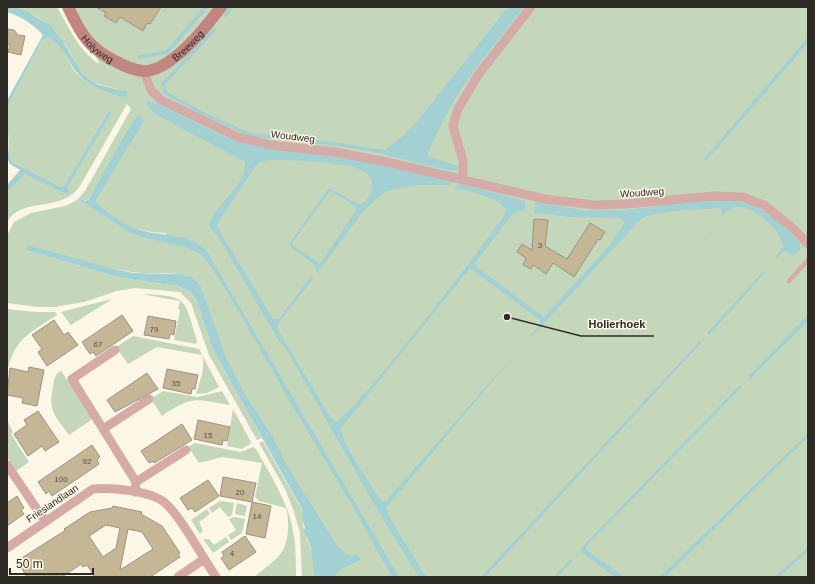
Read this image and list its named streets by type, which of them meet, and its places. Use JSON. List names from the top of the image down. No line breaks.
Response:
{"streets":{"street":["Breeweg","Holyweg","Woudweg","Frieslandlaan"]},"crossings":[["Breeweg","Holyweg"],["Breeweg","Woudweg"],["Holyweg","Woudweg"]],"places":["Holierhoek"],"house_numbers":["3","79","67","35","15","92","100","20","14","4"],"scale_bar":"50 m"}
